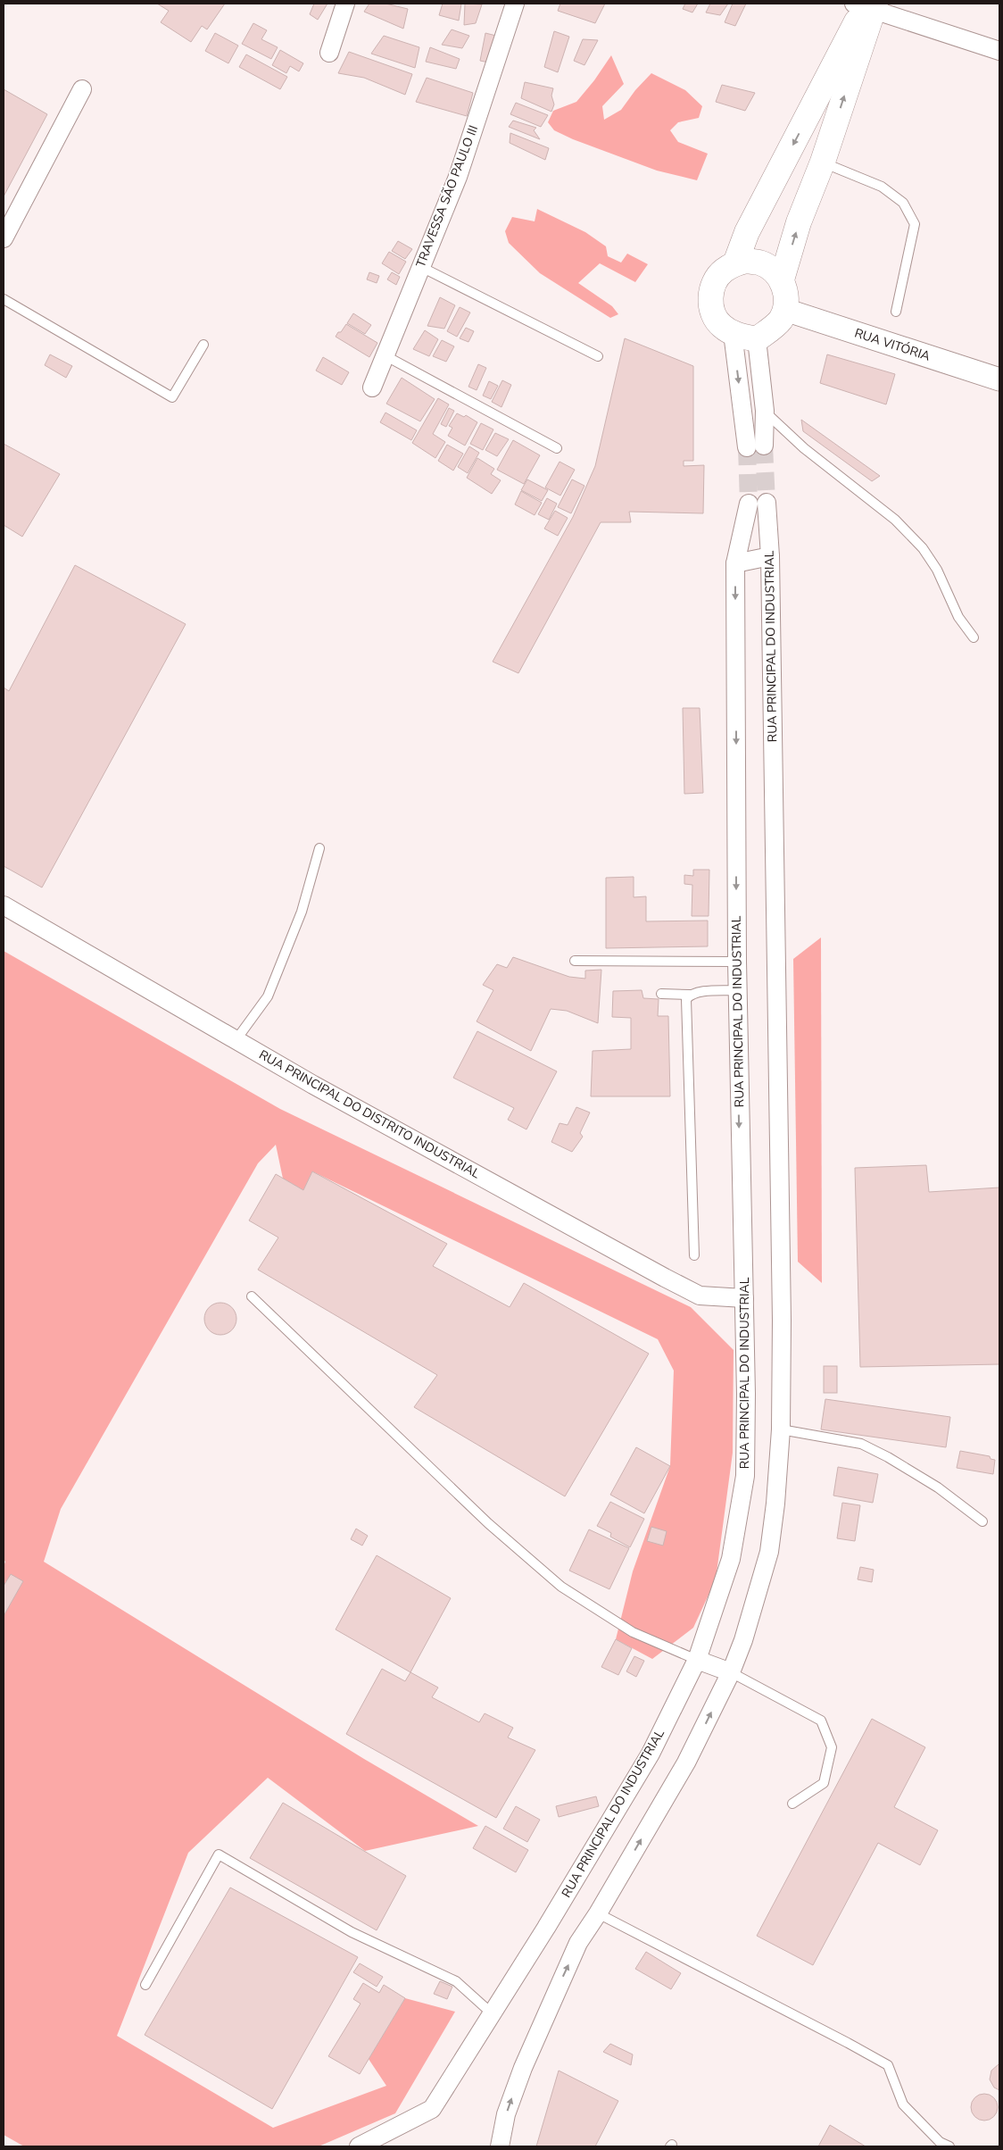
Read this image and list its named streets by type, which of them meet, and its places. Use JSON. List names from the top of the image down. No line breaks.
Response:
{"streets":{"street":["TRAVESSA SÃO PAULO III","RUA VITÓRIA","RUA PRINCIPAL DO INDUSTRIAL","RUA PRINCIPAL DO DISTRITO INDUSTRIAL"]},"crossings":[["RUA PRINCIPAL DO INDUSTRIAL","RUA PRINCIPAL DO DISTRITO INDUSTRIAL"]]}
